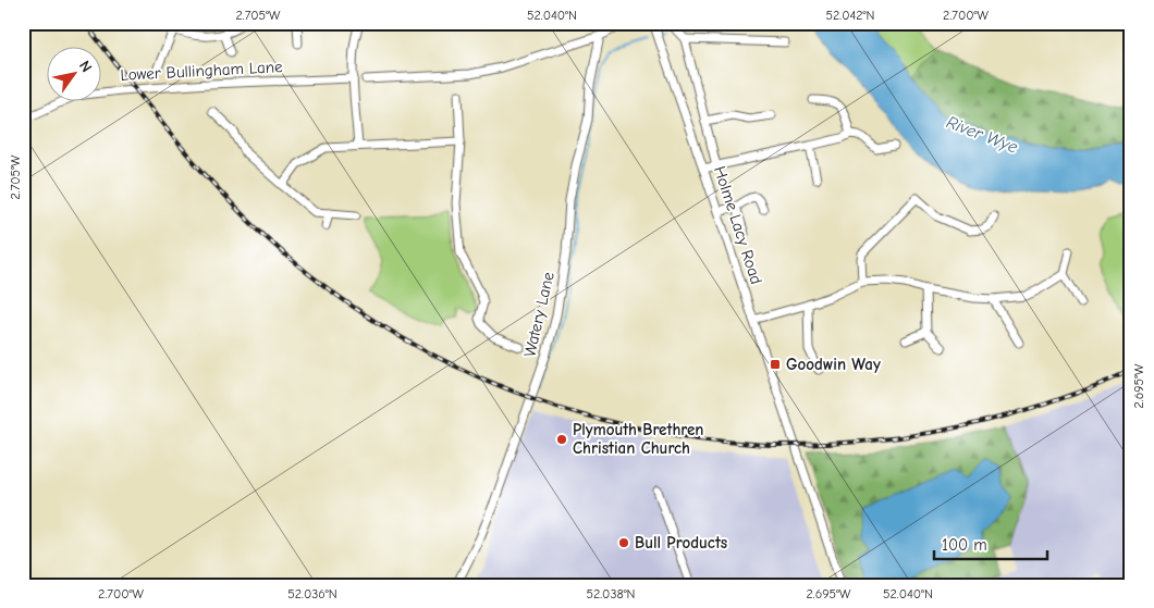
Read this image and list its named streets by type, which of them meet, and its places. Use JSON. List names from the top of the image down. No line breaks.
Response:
{"streets":{"street":["Lower Bullingham Lane","Holme Lacy Road","Watery Lane"]},"water":["River Wye"],"places":{"transit":["Goodwin Way"],"other":["Plymouth Brethren Christian Church","Bull Products"]},"scale_bar":"100 m","north":"top right","coordinates":["2.705°W","52.040°N","52.042°N","2.700°W","2.695°W","52.036°N","52.038°N"]}
